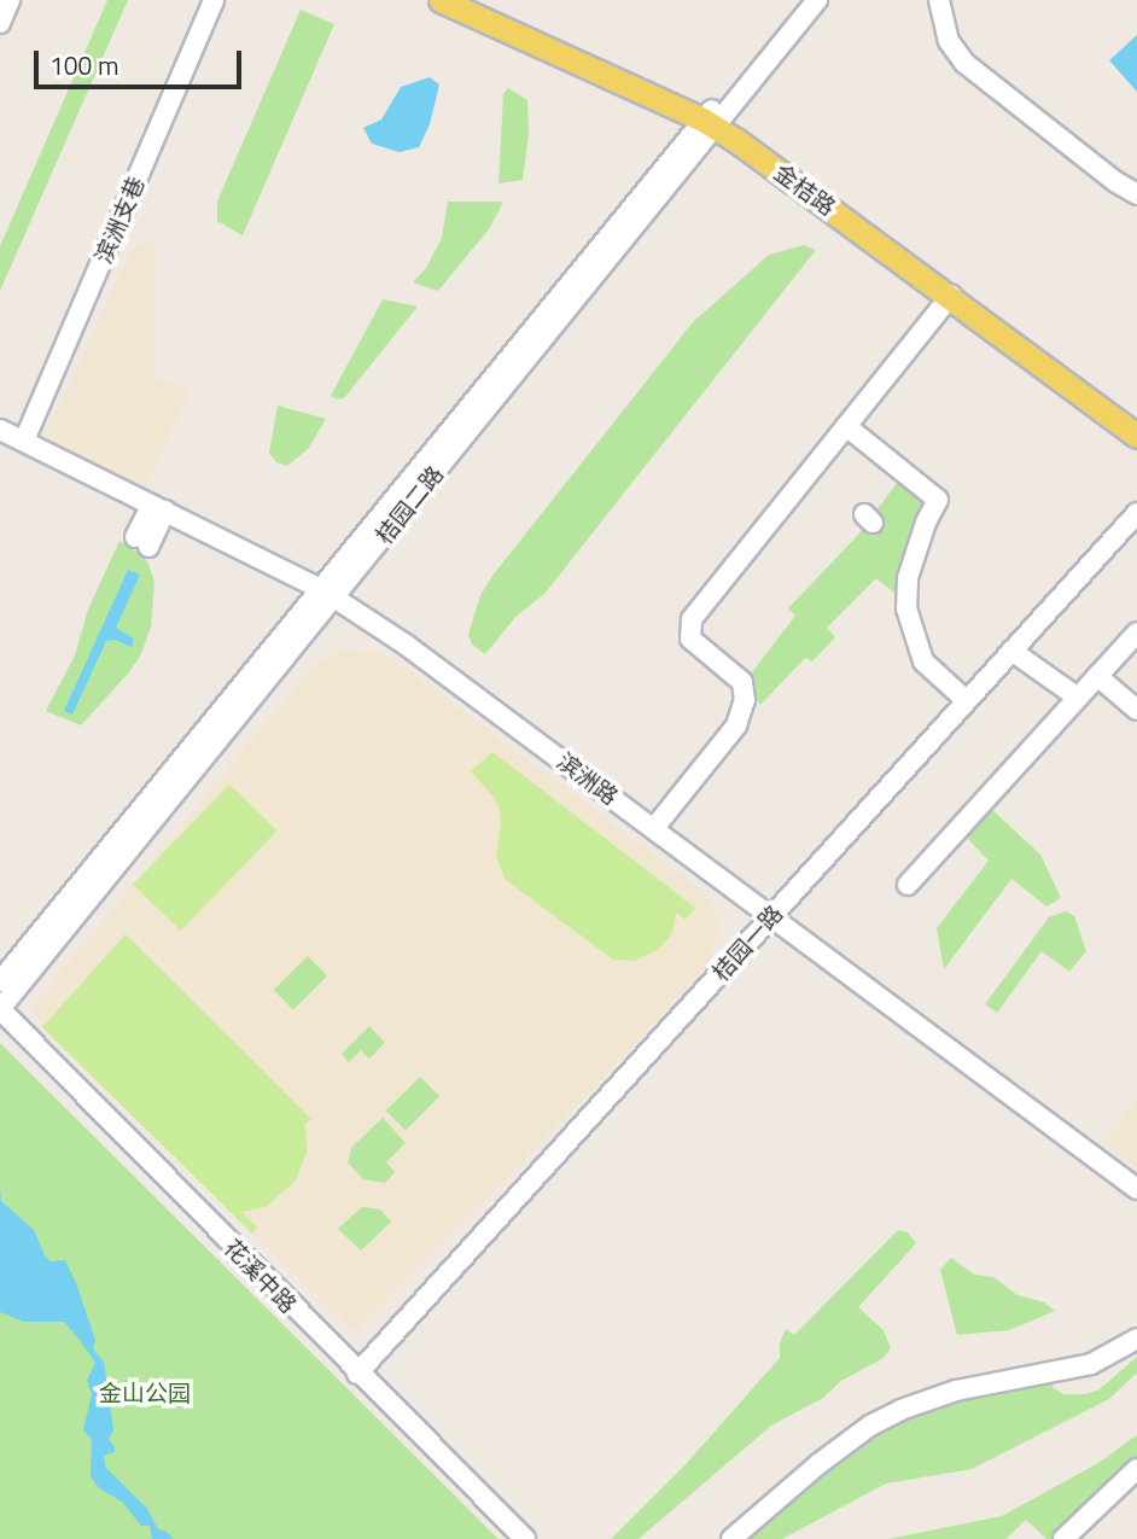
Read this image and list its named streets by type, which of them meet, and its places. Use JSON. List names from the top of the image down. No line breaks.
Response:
{"streets":{"main road":["金桔路"],"street":["滨洲支巷","桔园二路","滨洲路","桔园一路","花溪中路"]},"crossings":[["金桔路","桔园二路"],["滨洲支巷","滨洲路"],["桔园二路","滨洲路"],["桔园二路","花溪中路"],["滨洲路","桔园一路"],["桔园一路","花溪中路"]],"parks":["金山公园"],"scale_bar":"100 m"}
